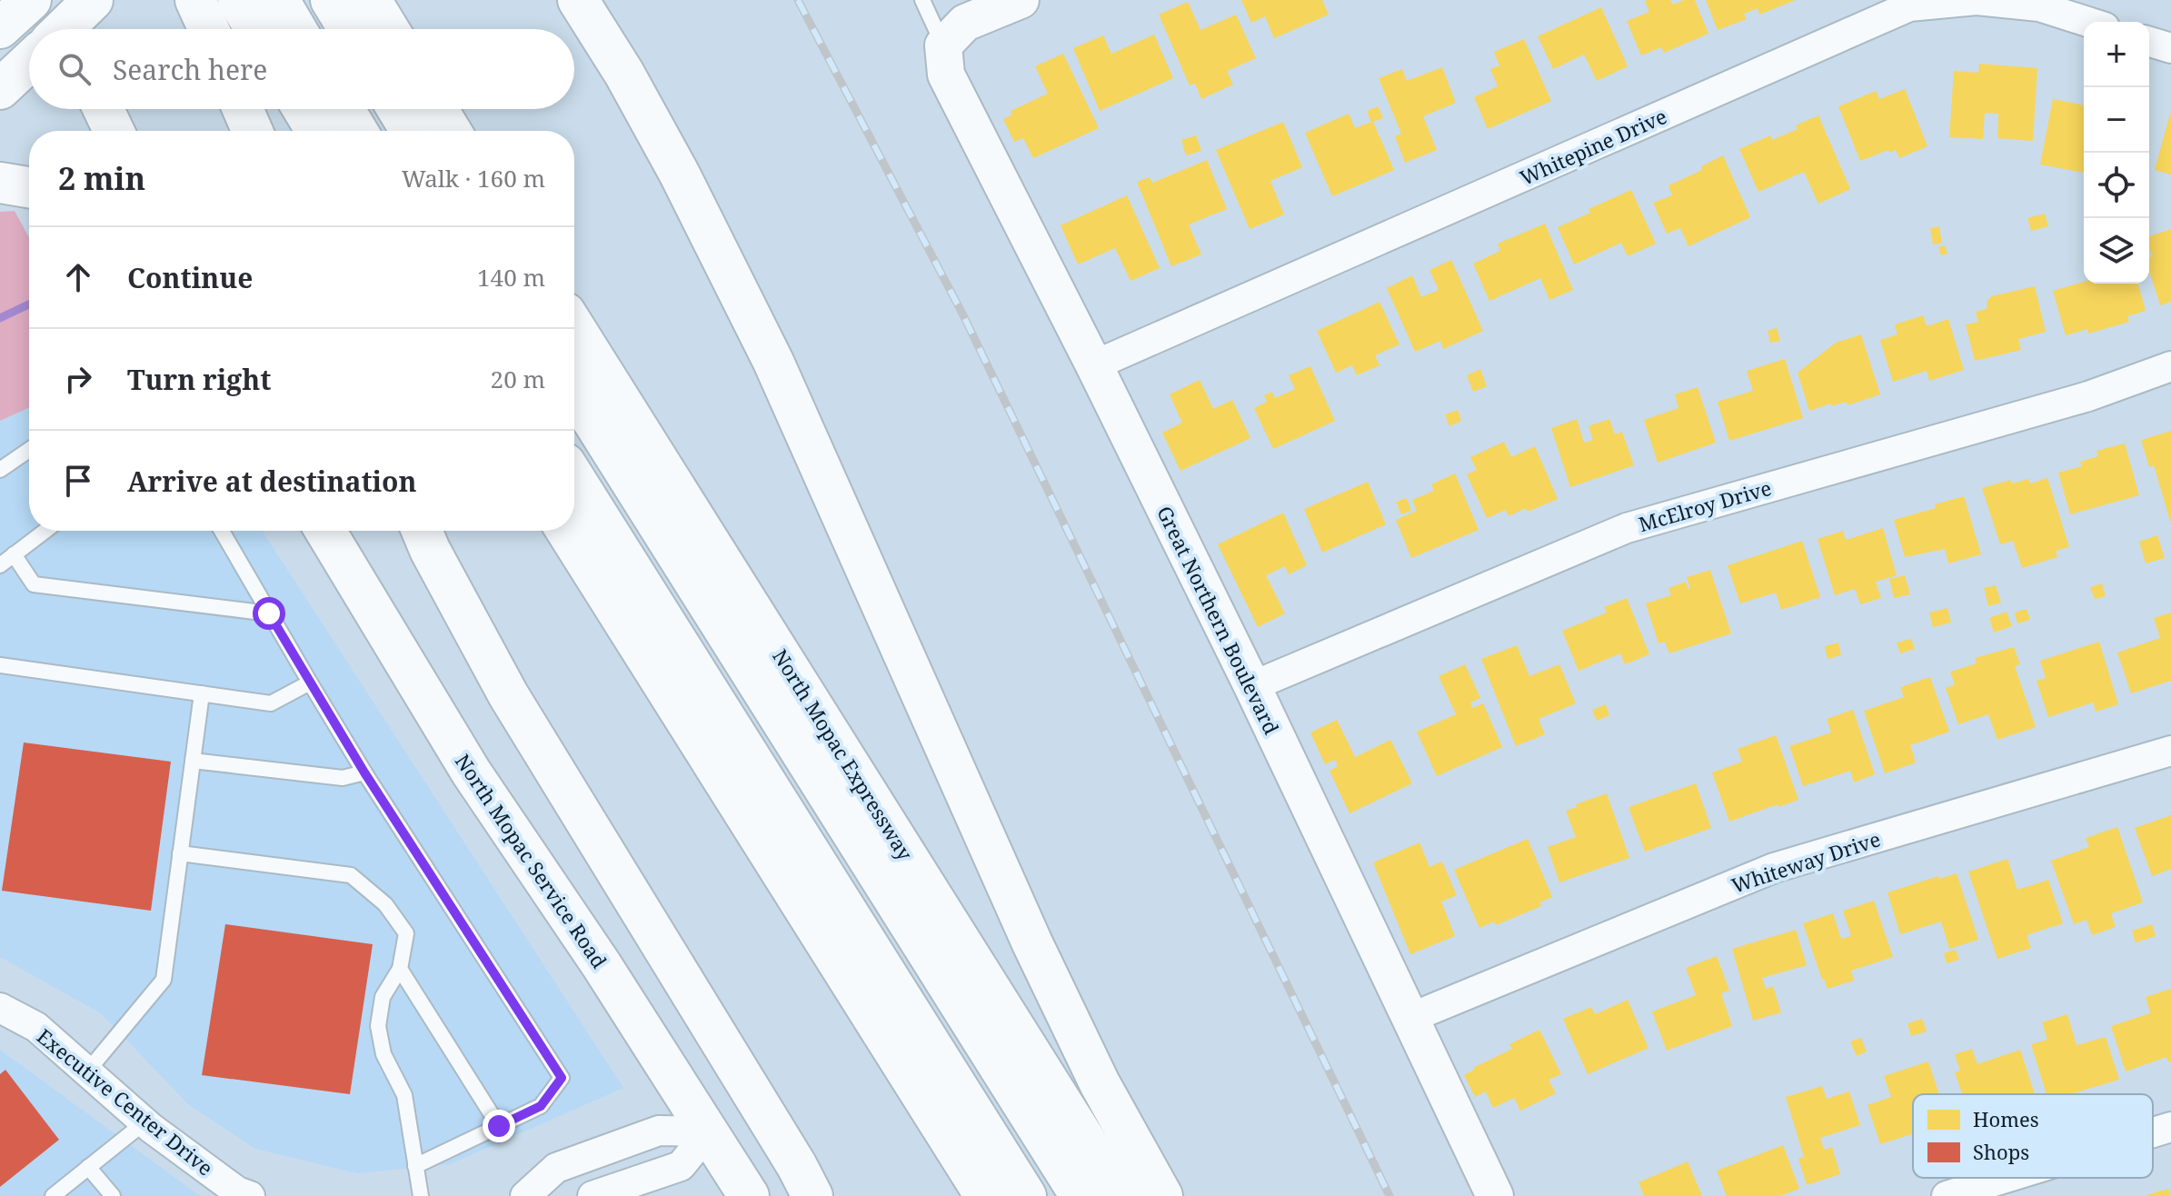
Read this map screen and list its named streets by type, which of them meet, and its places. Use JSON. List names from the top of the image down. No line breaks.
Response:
{"streets":{"main road":["North Mopac Expressway","North Mopac Service Road"],"street":["Whitepine Drive","McElroy Drive","Great Northern Boulevard","Whiteway Drive","Executive Center Drive"]},"crossings":[["Whitepine Drive","Great Northern Boulevard"],["McElroy Drive","Great Northern Boulevard"],["Great Northern Boulevard","Whiteway Drive"]],"legend":["Homes","Shops"],"page":{"map_buttons":["+","−"],"search":"Search here","heading":["2 min","Walk · 160 m"],"list":[["Continue","140 m"],["Turn right","20 m"],"Arrive at destination"]}}
